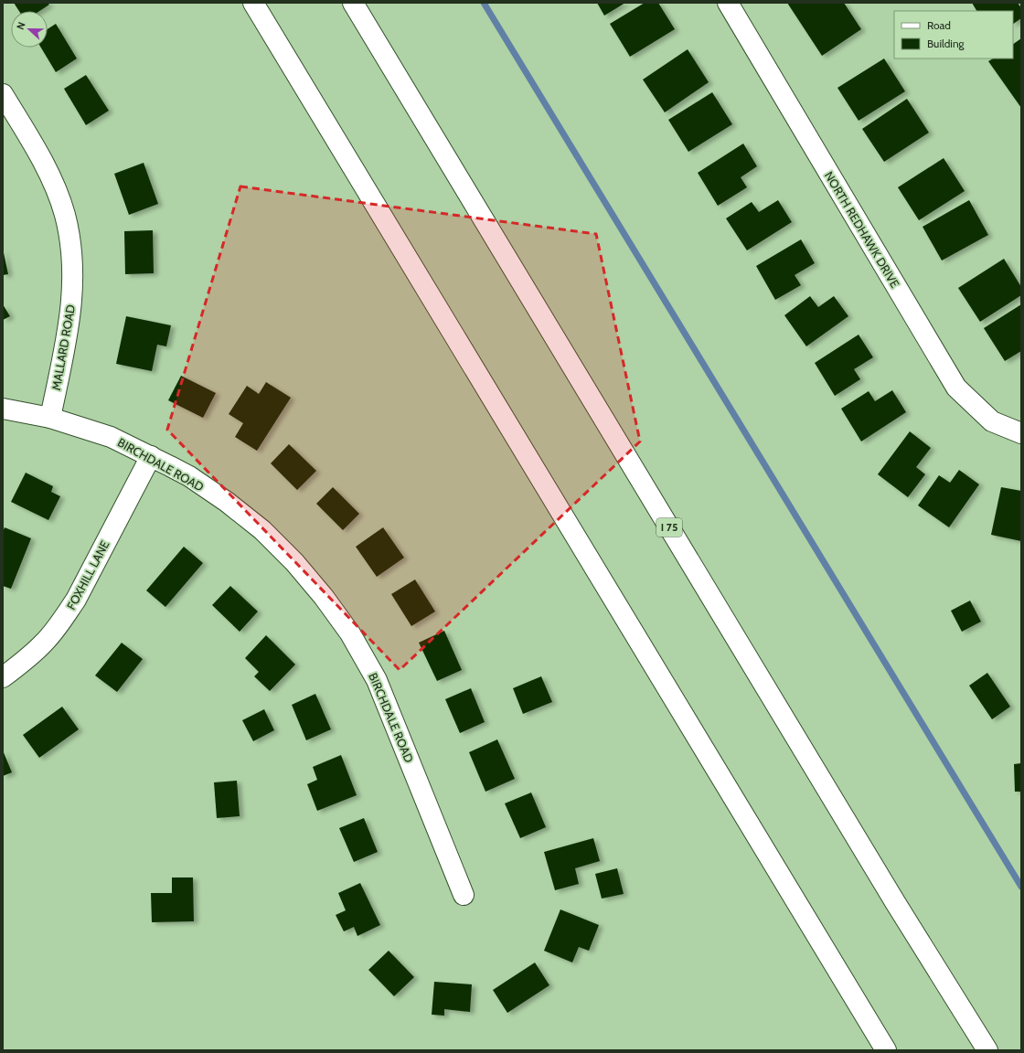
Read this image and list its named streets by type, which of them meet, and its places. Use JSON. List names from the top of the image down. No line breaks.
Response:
{"streets":{"main road":["NORTH REDHAWK DRIVE","MALLARD ROAD","BIRCHDALE ROAD","I 75","FOXHILL LANE"]},"crossings":[["MALLARD ROAD","BIRCHDALE ROAD"],["BIRCHDALE ROAD","FOXHILL LANE"]],"legend":["Road","Building"],"north":"left"}
